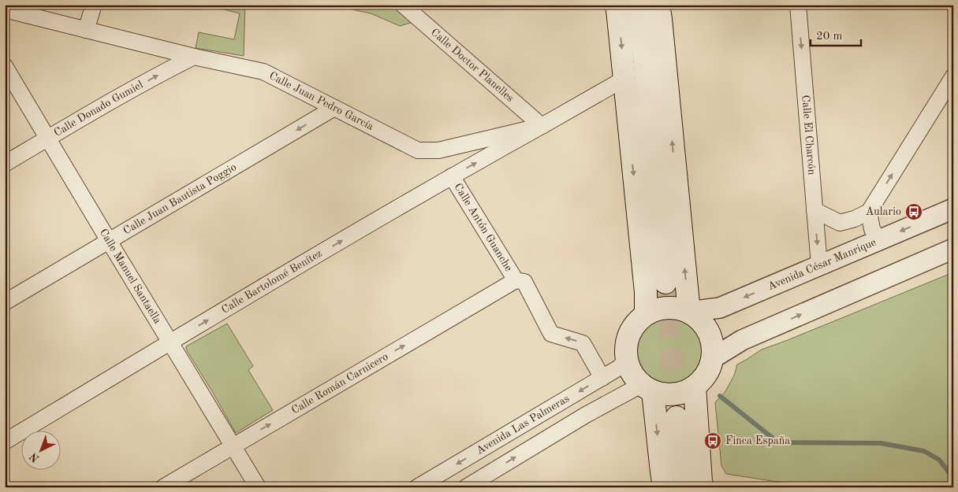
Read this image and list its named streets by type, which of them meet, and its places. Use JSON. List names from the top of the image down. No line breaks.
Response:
{"streets":{"street":["Calle Doctor Planelles","Calle Juan Pedro García","Calle Donado Gumiel","Calle El Charcón","Calle Juan Bautista Poggio","Calle Antón Guanche","Avenida César Manrique","Calle Manuel Santaella","Calle Bartolomé Benítez","Calle Román Carnicero","Avenida Las Palmeras"]},"crossings":[["Calle Doctor Planelles","Calle Juan Pedro García"],["Calle Doctor Planelles","Calle Bartolomé Benítez"],["Calle Juan Pedro García","Calle Donado Gumiel"],["Calle Juan Pedro García","Calle Juan Bautista Poggio"],["Calle Juan Pedro García","Calle Bartolomé Benítez"],["Calle Donado Gumiel","Calle Manuel Santaella"],["Calle El Charcón","Avenida César Manrique"],["Calle Juan Bautista Poggio","Calle Manuel Santaella"],["Calle Antón Guanche","Calle Bartolomé Benítez"],["Calle Antón Guanche","Calle Román Carnicero"],["Calle Antón Guanche","Avenida Las Palmeras"],["Avenida César Manrique","Avenida Las Palmeras"],["Calle Manuel Santaella","Calle Bartolomé Benítez"],["Calle Manuel Santaella","Calle Román Carnicero"]],"one_way":["Calle Donado Gumiel","Calle El Charcón","Calle Juan Bautista Poggio","Calle Antón Guanche","Calle Bartolomé Benítez","Calle Román Carnicero"],"places":{"bus stop":["Aulario","Finca España"]},"scale_bar":"20 m","north":"bottom left"}
